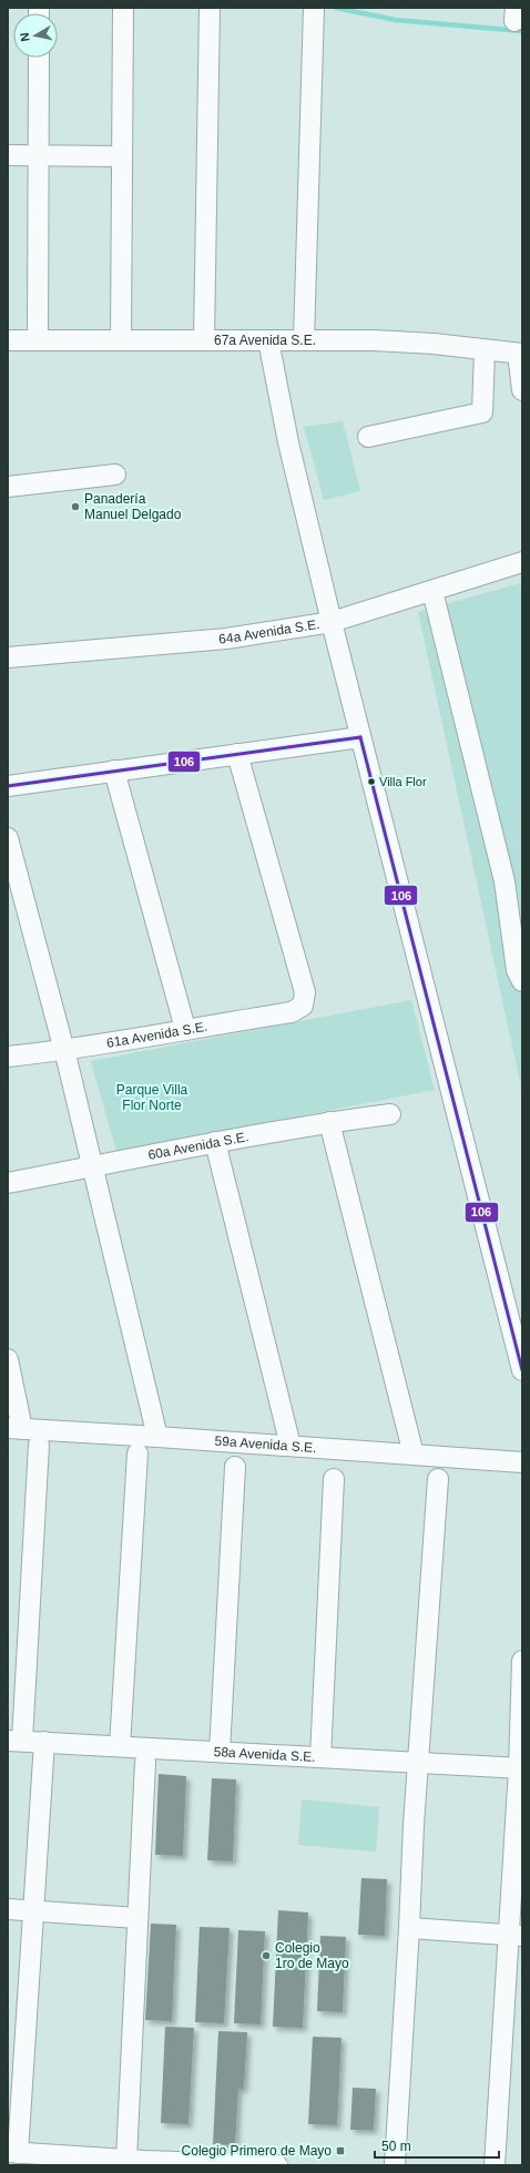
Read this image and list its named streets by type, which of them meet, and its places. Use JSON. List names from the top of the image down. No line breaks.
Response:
{"streets":{"street":["67a Avenida S.E.","64a Avenida S.E.","61a Avenida S.E.","60a Avenida S.E.","59a Avenida S.E.","58a Avenida S.E."]},"parks":["Parque Villa Flor Norte"],"places":{"other":["Panadería Manuel Delgado","Villa Flor","Colegio 1ro de Mayo"],"transit":["Colegio Primero de Mayo"]},"lines":["transit line 106"],"scale_bar":"50 m","north":"left"}
